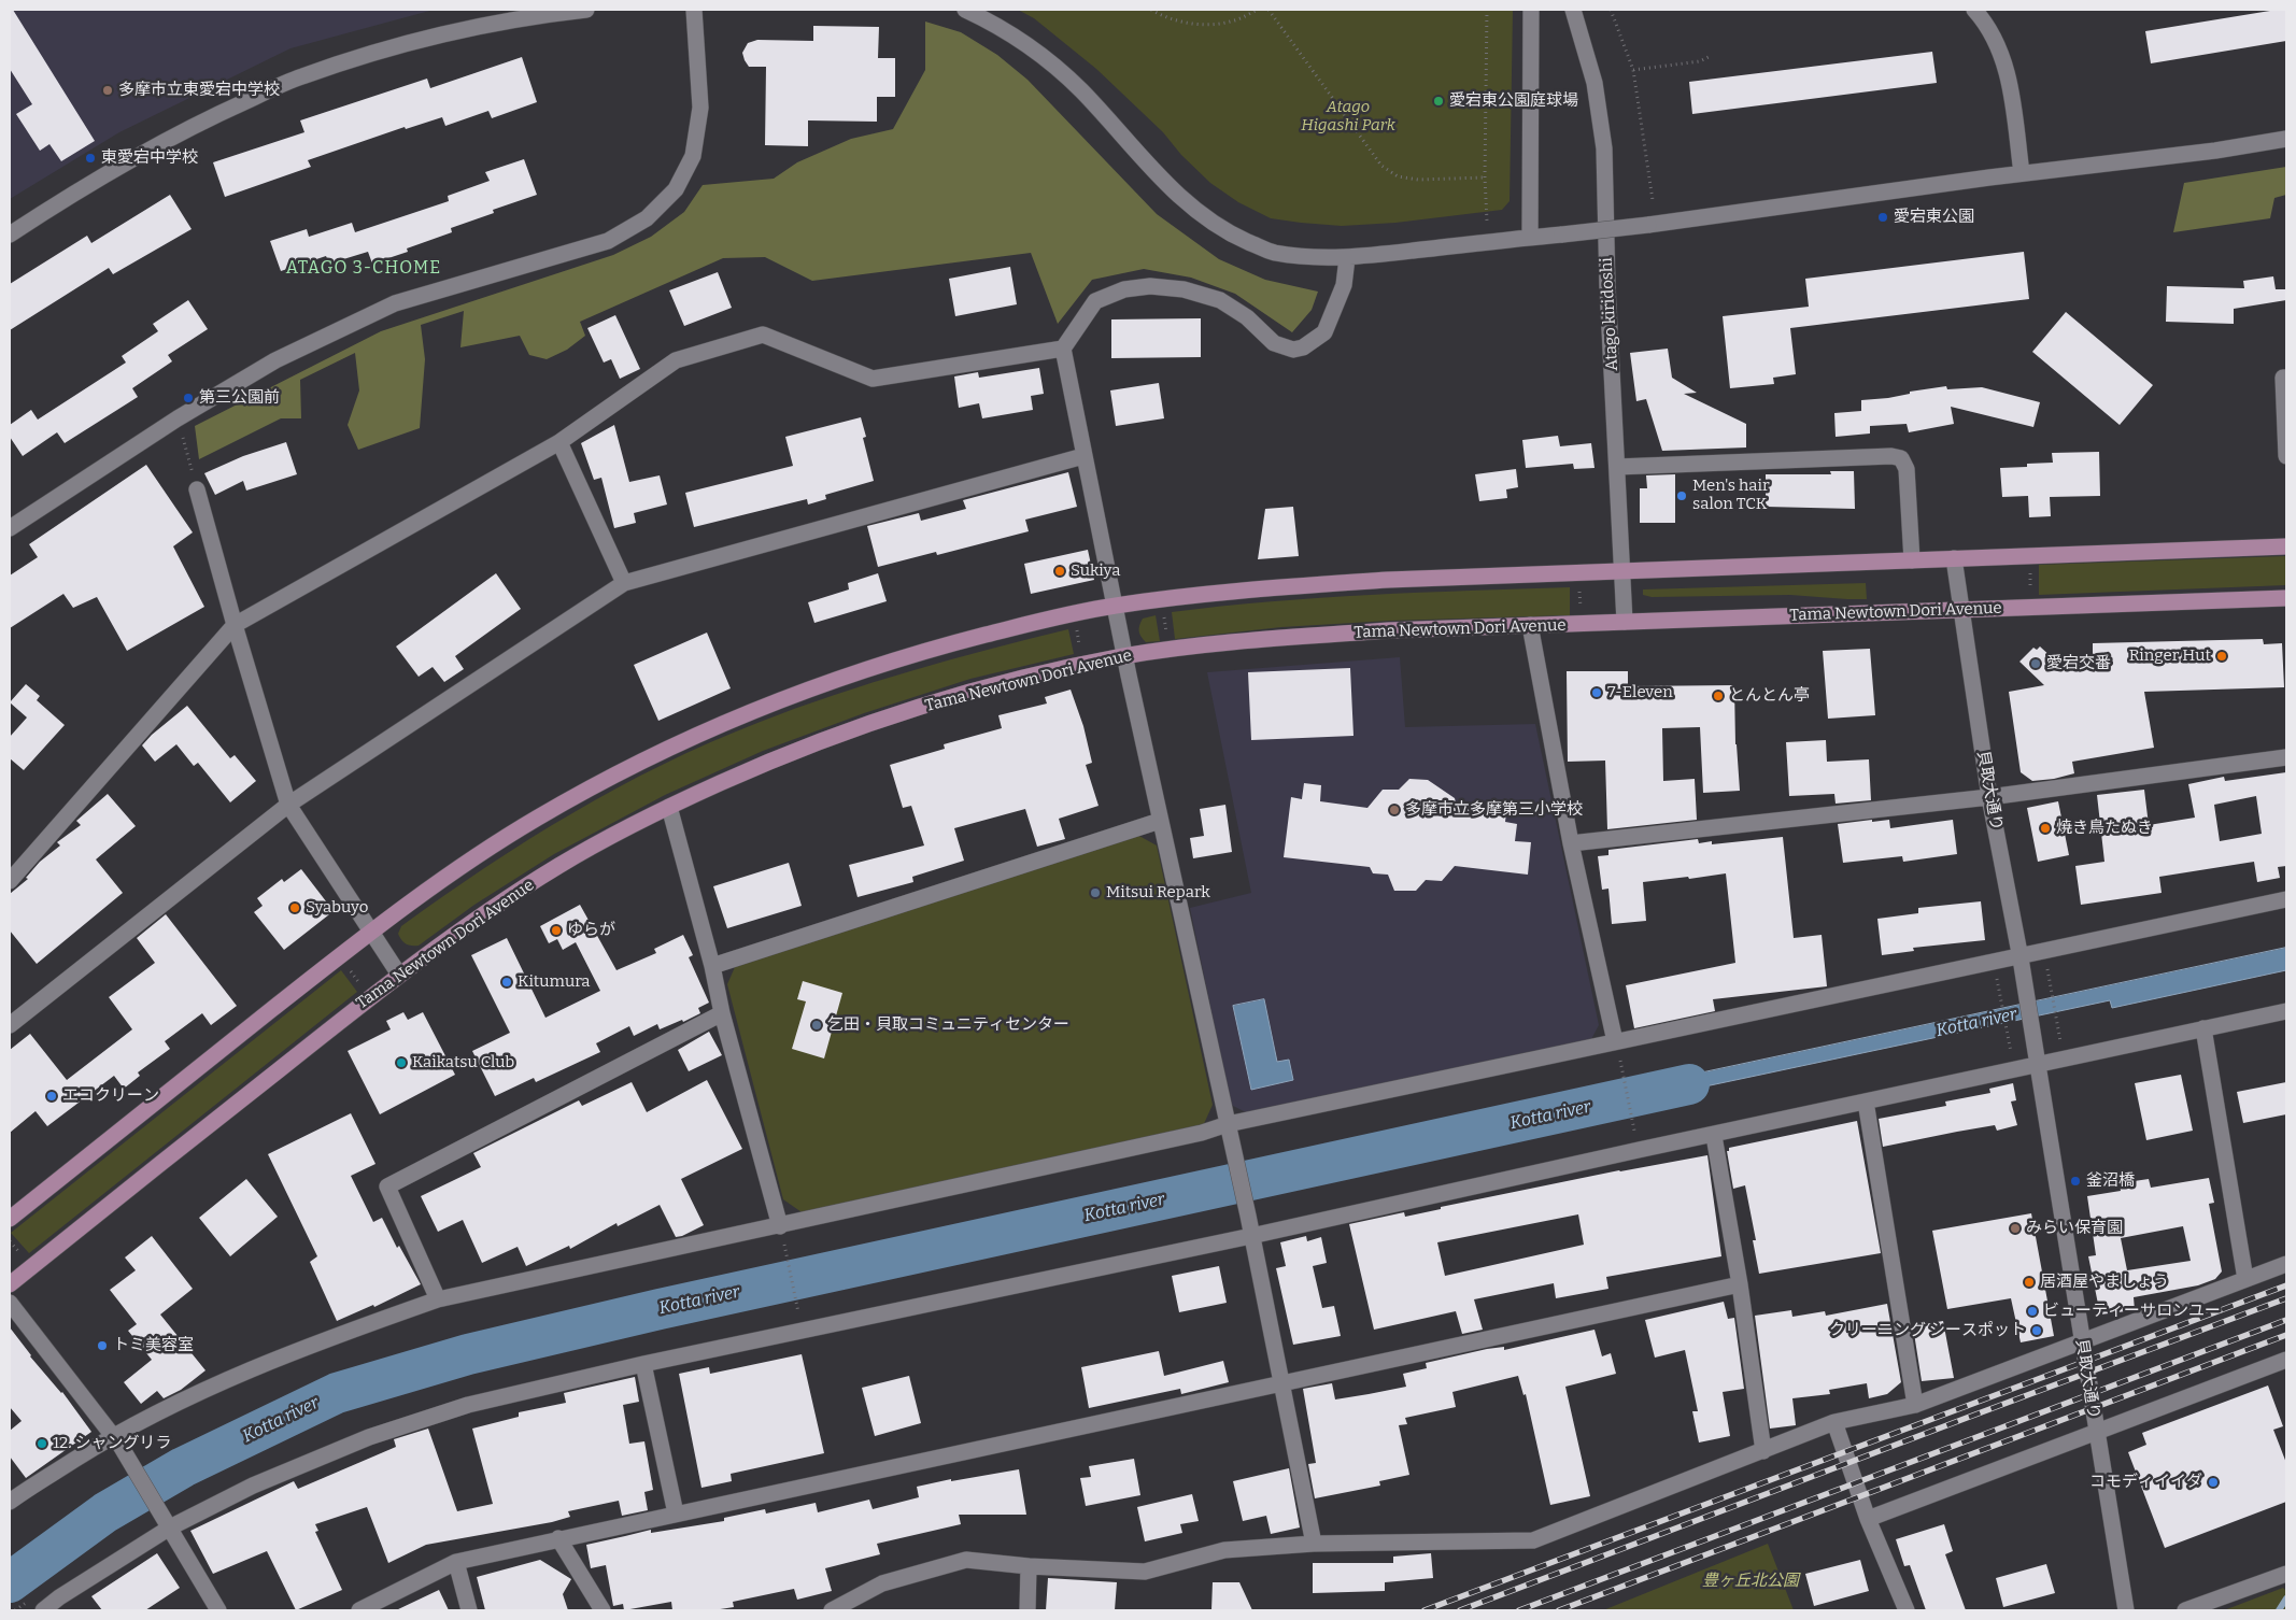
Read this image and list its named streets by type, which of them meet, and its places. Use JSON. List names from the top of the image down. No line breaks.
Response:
{"streets":{"main road":["Tama Newtown Dori Avenue"],"street":["Atago kiridoshi","貝取大通り"]},"crossings":[["Atago kiridoshi","Tama Newtown Dori Avenue"],["Tama Newtown Dori Avenue","貝取大通り"]],"districts":["ATAGO 3-CHOME"],"water":["Kotta river"],"parks":["Atago Higashi Park","豊ヶ丘北公園"],"places":["多摩市立東愛宕中学校","愛宕東公園庭球場","東愛宕中学校","愛宕東公園","第三公園前","Men's hair salon TCK","Sukiya","Ringer Hut","愛宕交番","7-Eleven","とんとん亭","多摩市立多摩第三小学校","焼き鳥たぬき","Mitsui Repark","Syabuyo","ゆらが","Kitumura","乞田・貝取コミュニティセンター","Kaikatsu Club","エコクリーン","釜沼橋","みらい保育園","居酒屋やましょう","ビューティーサロンユー","クリーニング シースポット","トミ美容室","12. シャングリラ","コモディイイダ"]}
